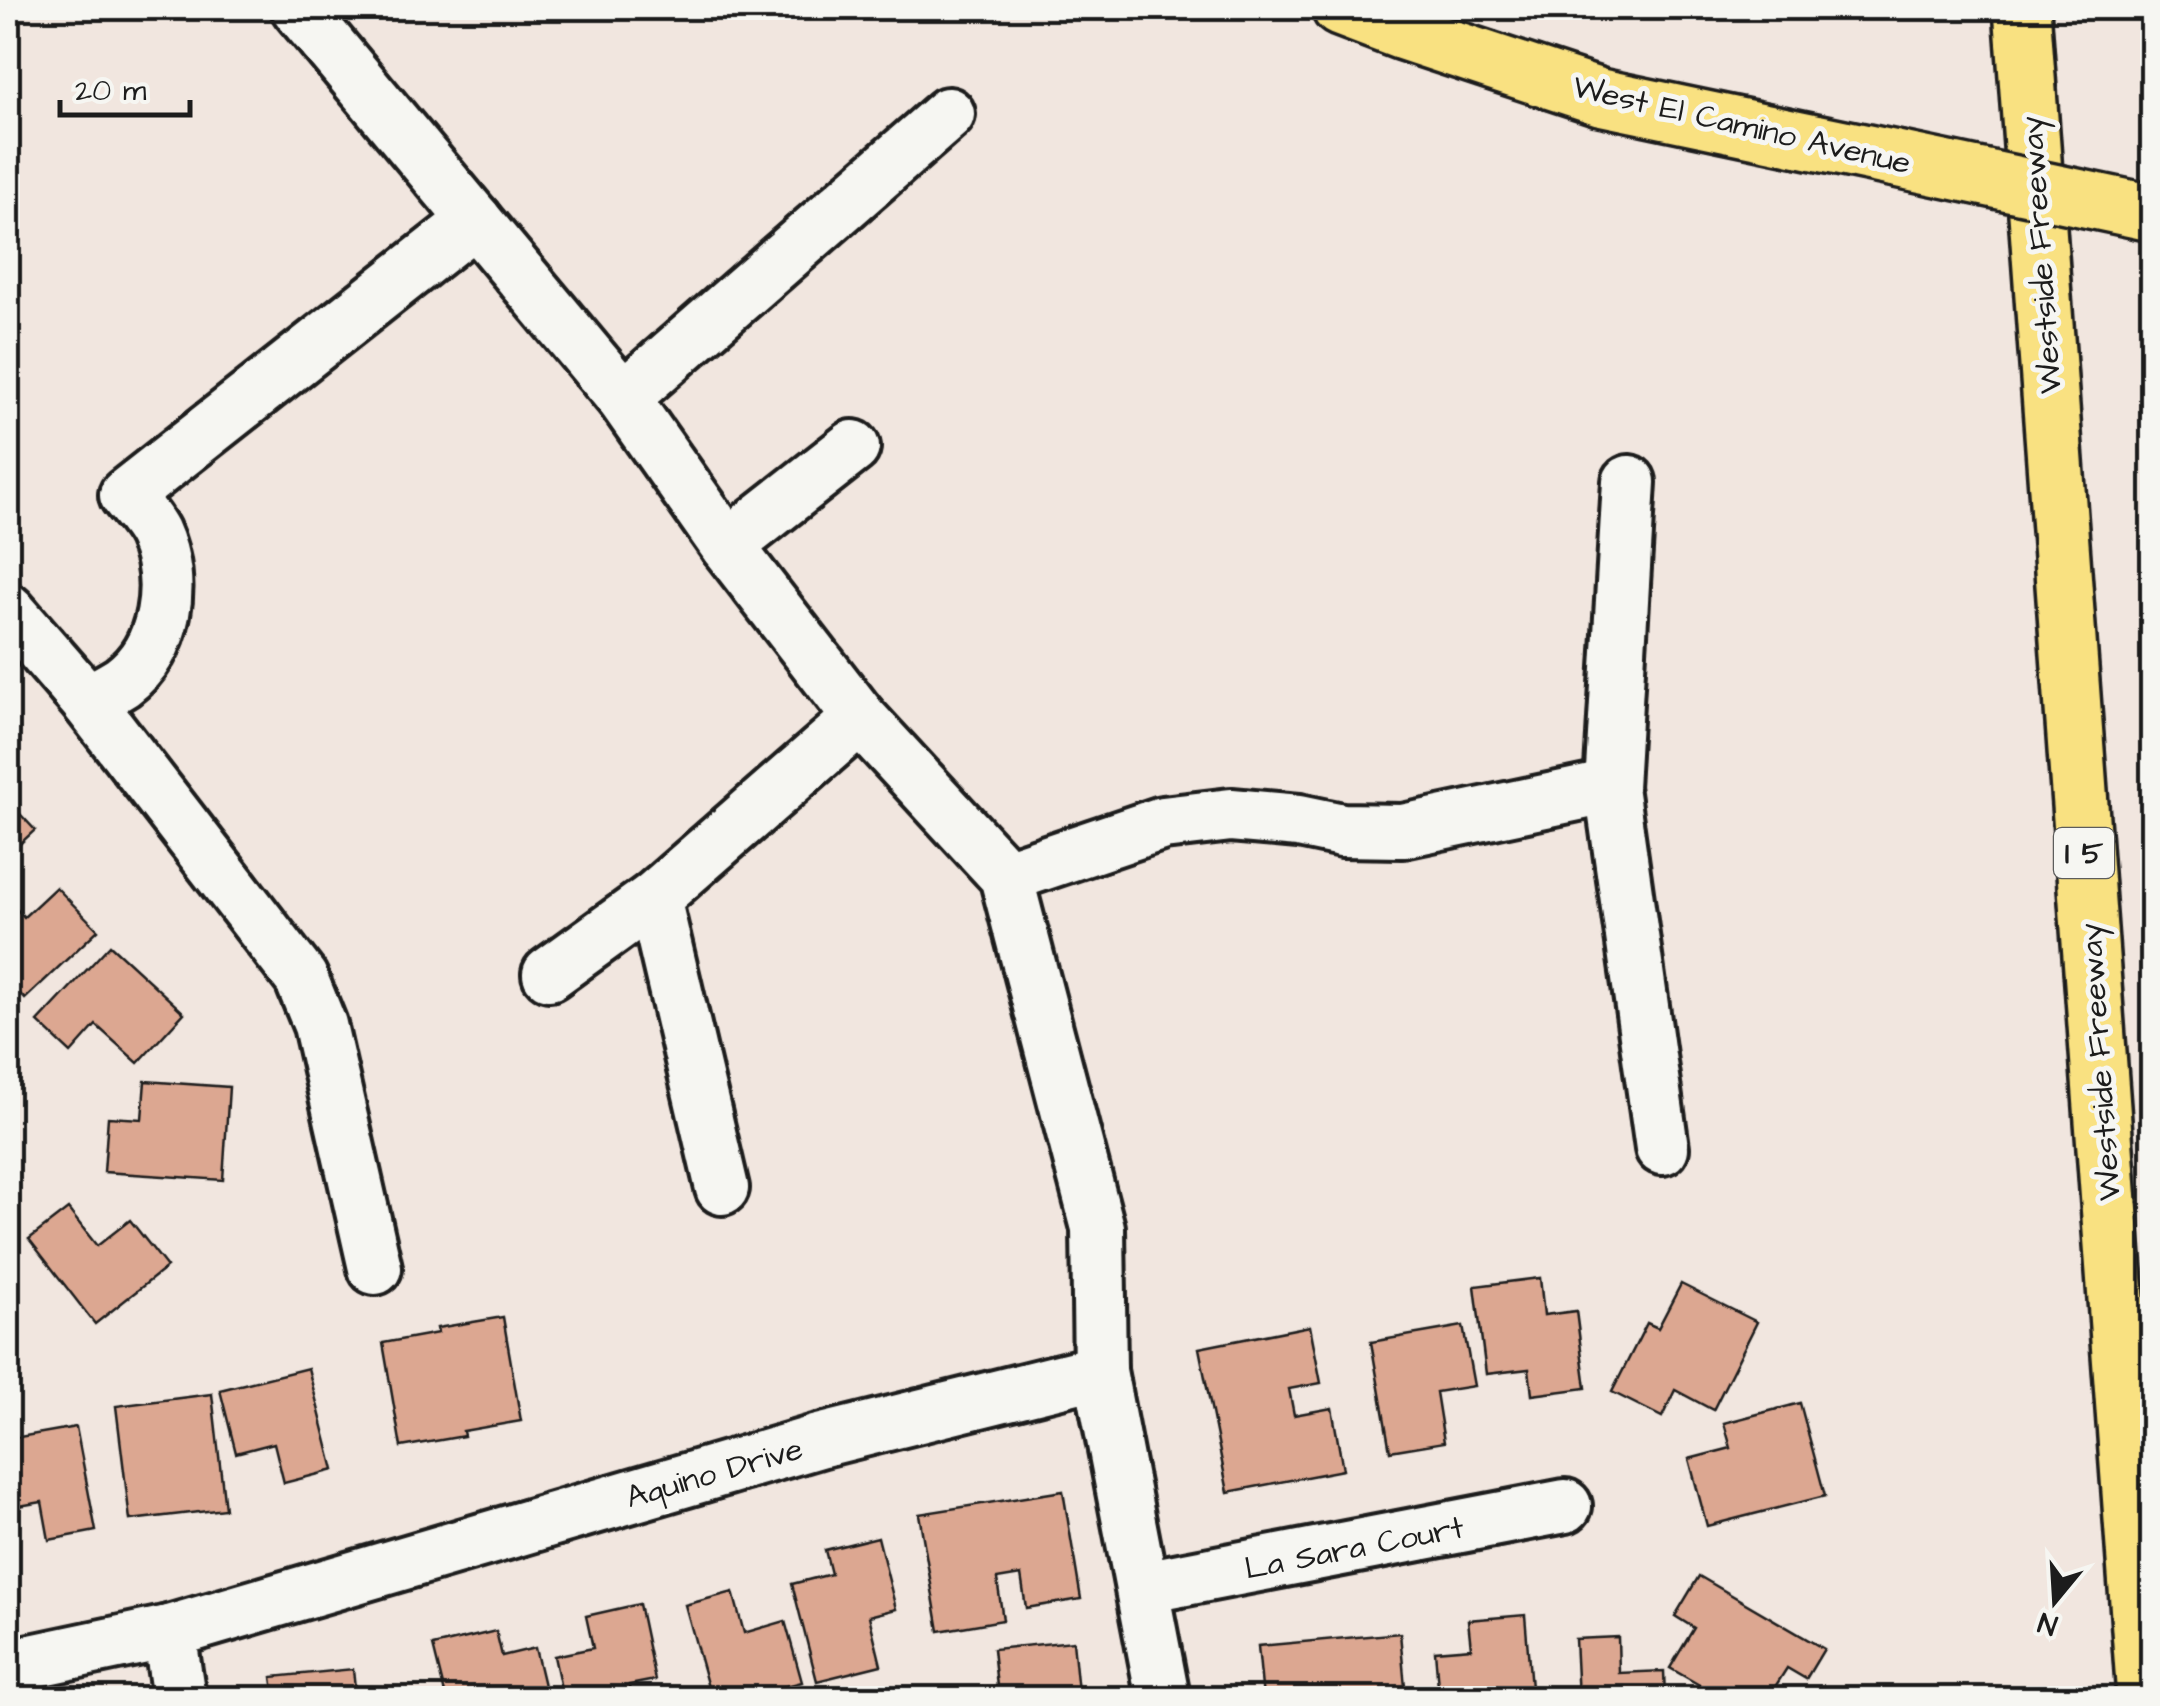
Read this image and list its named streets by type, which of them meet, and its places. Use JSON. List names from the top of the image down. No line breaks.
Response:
{"streets":{"main road":["West El Camino Avenue","Westside Freeway","I 5"],"street":["Aquino Drive","La Sara Court"]},"scale_bar":"20 m","north":"bottom"}
